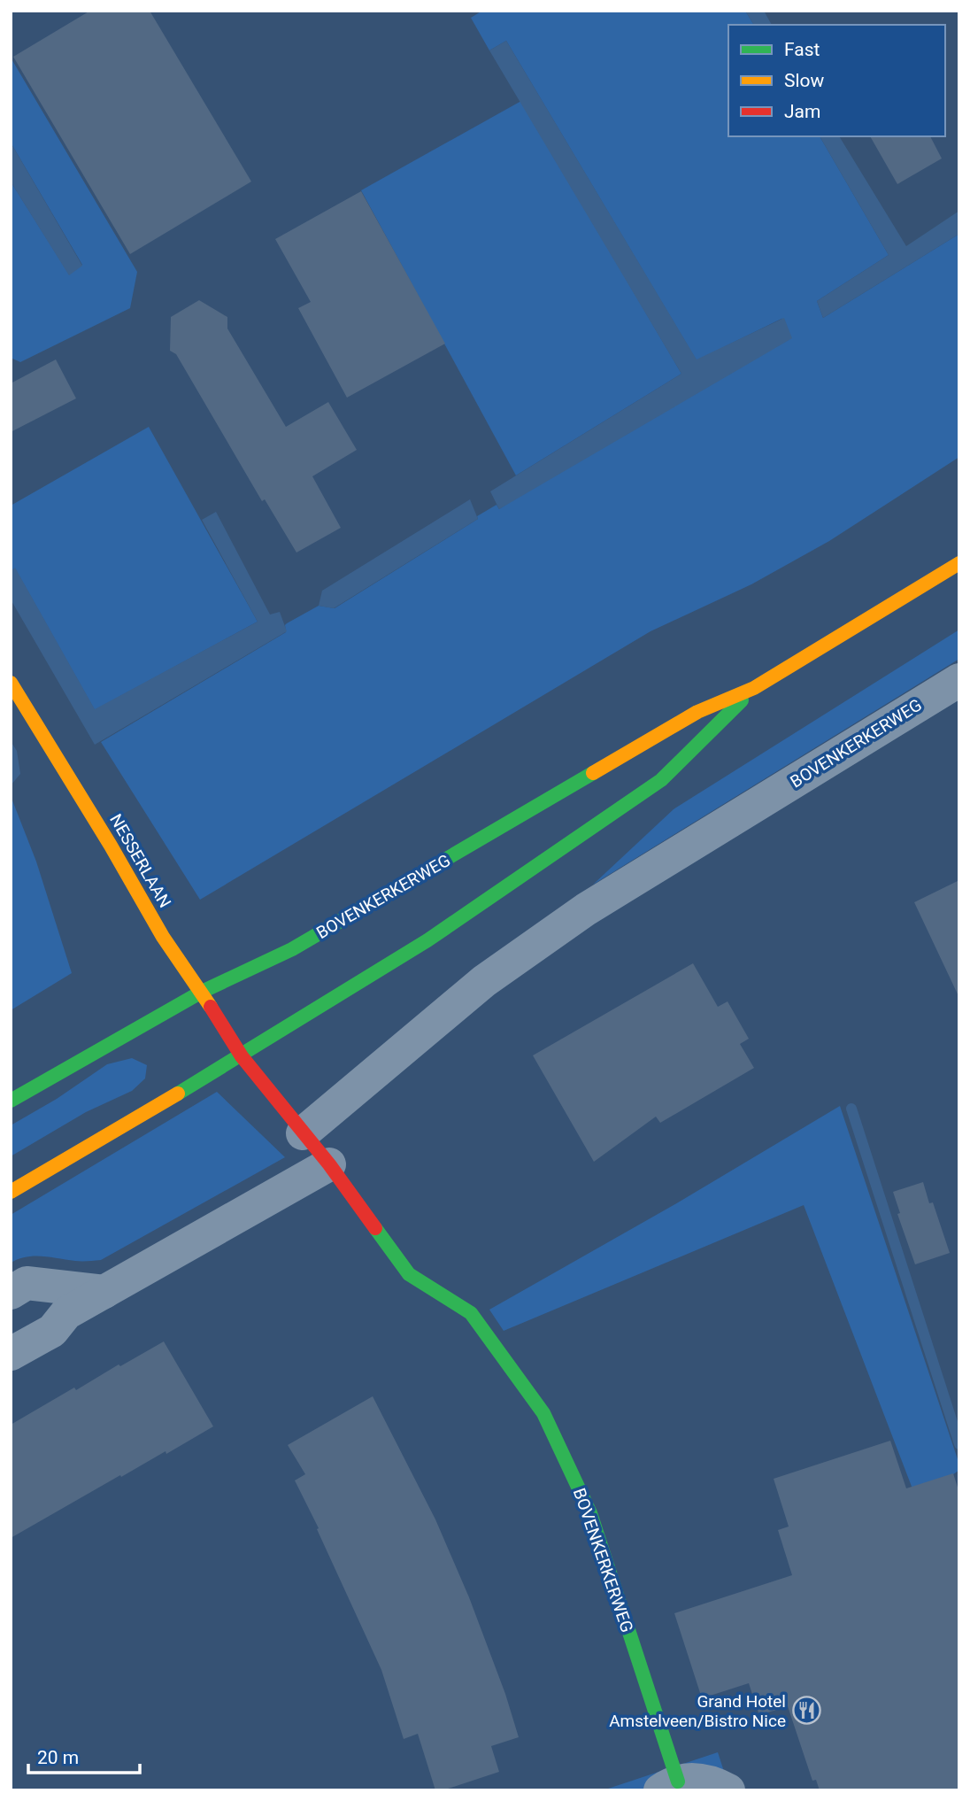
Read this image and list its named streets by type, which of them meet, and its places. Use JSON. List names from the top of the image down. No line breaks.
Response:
{"streets":{"main road":["BOVENKERKERWEG","NESSERLAAN"]},"crossings":[["BOVENKERKERWEG","NESSERLAAN"]],"places":{"restaurant":["Grand Hotel Amstelveen/Bistro Nice"]},"legend":["Fast","Slow","Jam"],"scale_bar":"20 m"}
